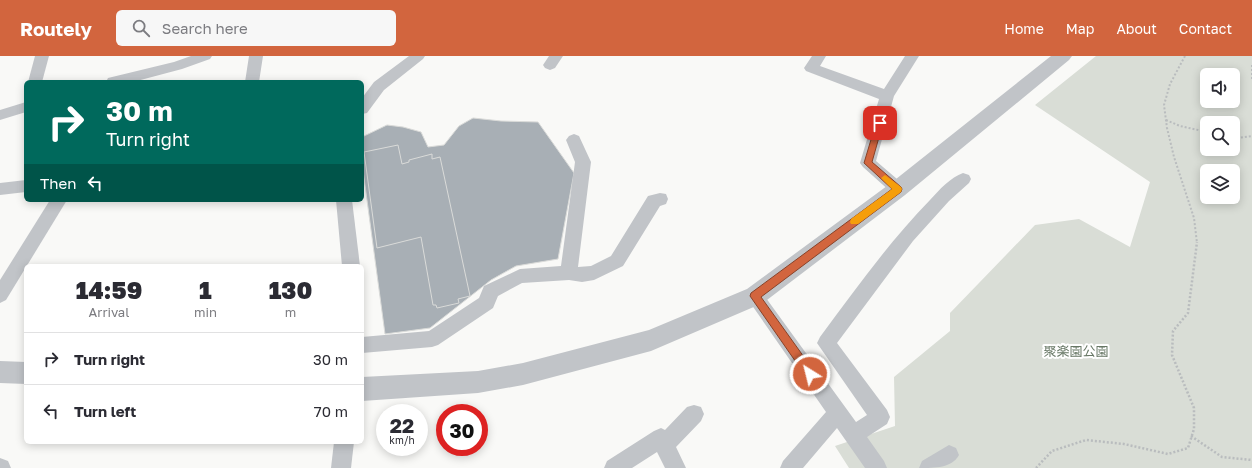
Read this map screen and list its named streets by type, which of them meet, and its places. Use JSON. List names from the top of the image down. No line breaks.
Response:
{"parks":["聚楽園公園"],"page":{"header":"Routely","search":"Search here","nav":["Home","Map","About","Contact"],"turn":["30 m","Turn right"],"then":"Then","eta":["14:59","Arrival","1","min","130","m"],"list":[{"name":"Turn right","value":"30 m"},{"name":"Turn left","value":"70 m"}],"speed":"22 km/h","limit":"30"}}
